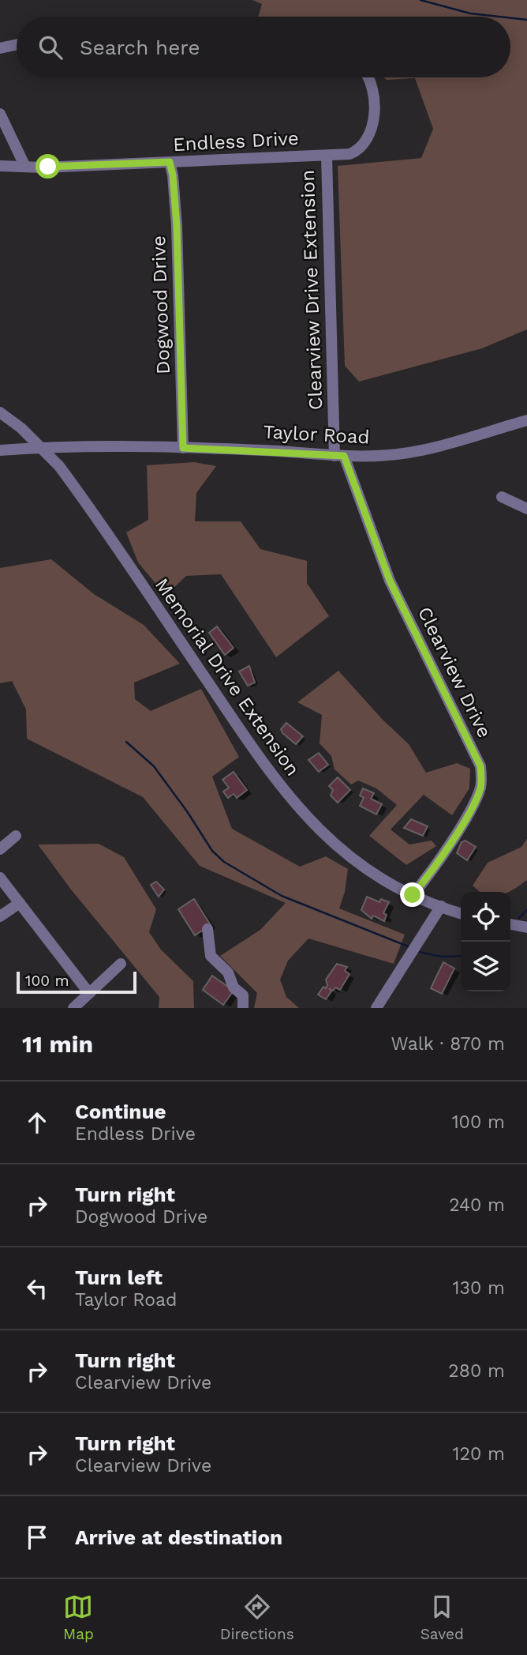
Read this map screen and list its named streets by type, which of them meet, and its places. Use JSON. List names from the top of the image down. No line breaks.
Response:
{"streets":{"street":["Endless Drive","Clearview Drive Extension","Dogwood Drive","Taylor Road","Clearview Drive","Memorial Drive Extension"]},"crossings":[["Endless Drive","Clearview Drive Extension"],["Endless Drive","Dogwood Drive"],["Clearview Drive Extension","Taylor Road"],["Clearview Drive Extension","Clearview Drive"],["Dogwood Drive","Taylor Road"],["Taylor Road","Clearview Drive"],["Taylor Road","Memorial Drive Extension"],["Clearview Drive","Memorial Drive Extension"]],"scale_bar":"100 m","page":{"search":"Search here","scale":"100 m","heading":["11 min","Walk · 870 m"],"list":[["Continue","Endless Drive","100 m"],["Turn right","Dogwood Drive","240 m"],["Turn left","Taylor Road","130 m"],["Turn right","Clearview Drive","280 m"],["Turn right","Clearview Drive","120 m"],"Arrive at destination"],"nav":["Map","Directions","Saved"]}}
